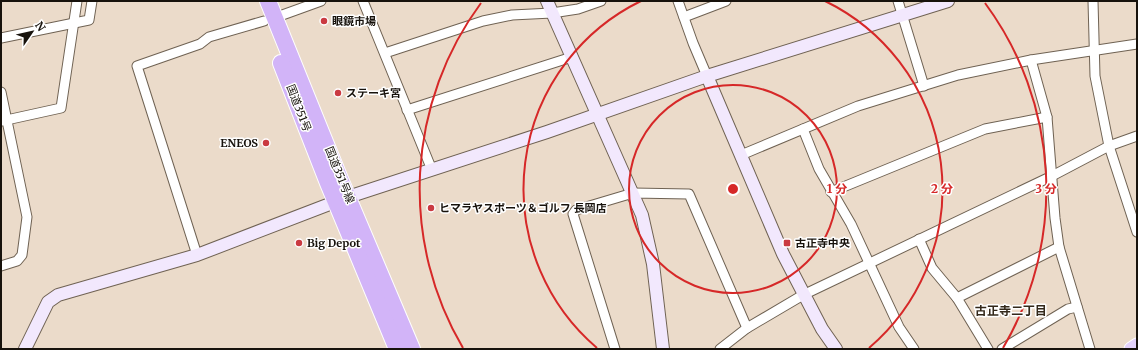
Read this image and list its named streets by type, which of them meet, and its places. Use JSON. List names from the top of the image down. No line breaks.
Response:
{"streets":{"highway":["国道351号","国道351号線"]},"crossings":[["国道351号","国道351号線"]],"districts":["古正寺二丁目"],"places":{"other":["眼鏡市場","ステーキ宮","ENEOS","ヒマラヤスポーツ＆ゴルフ 長岡店","Big Depot"],"transit":["古正寺中央"]},"north":"top right","rings":["1 分","2 分","3 分"]}
